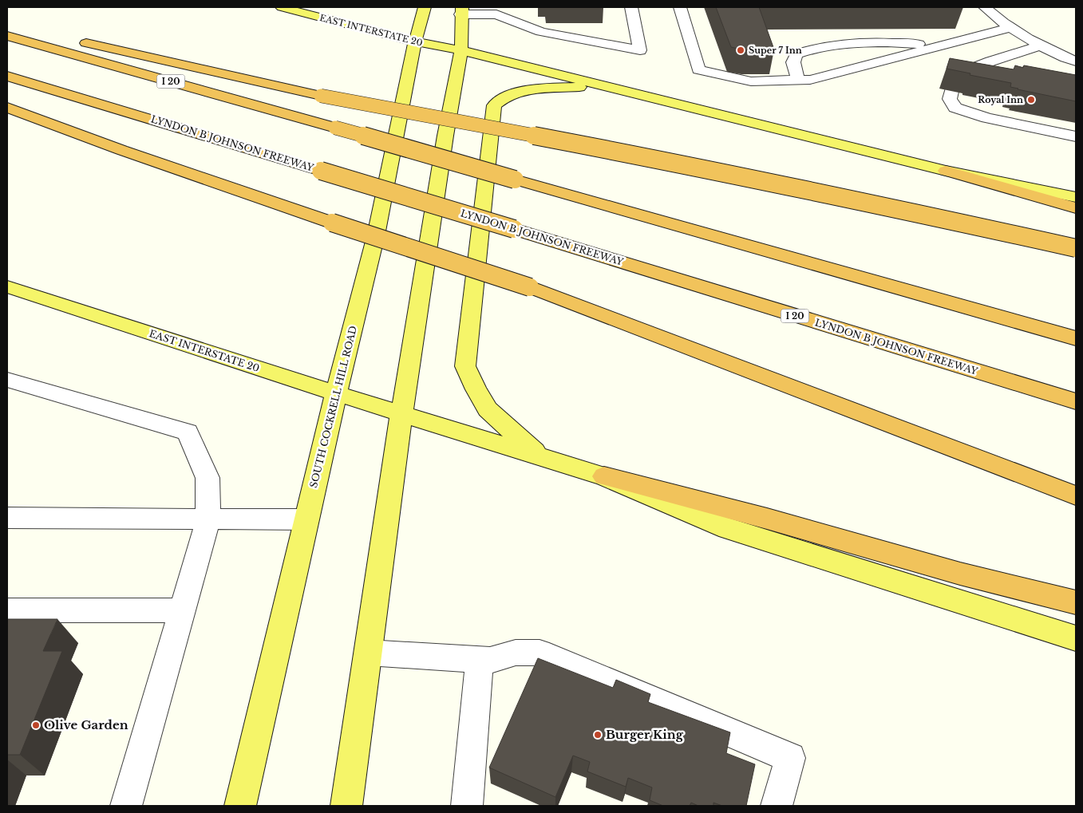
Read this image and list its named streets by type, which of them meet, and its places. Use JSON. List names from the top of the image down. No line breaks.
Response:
{"streets":{"highway":["I 20","LYNDON B JOHNSON FREEWAY"],"main road":["EAST INTERSTATE 20","SOUTH COCKRELL HILL ROAD"]},"crossings":[["EAST INTERSTATE 20","SOUTH COCKRELL HILL ROAD"]],"places":["Super 7 Inn","Royal Inn","Olive Garden","Burger King"]}
